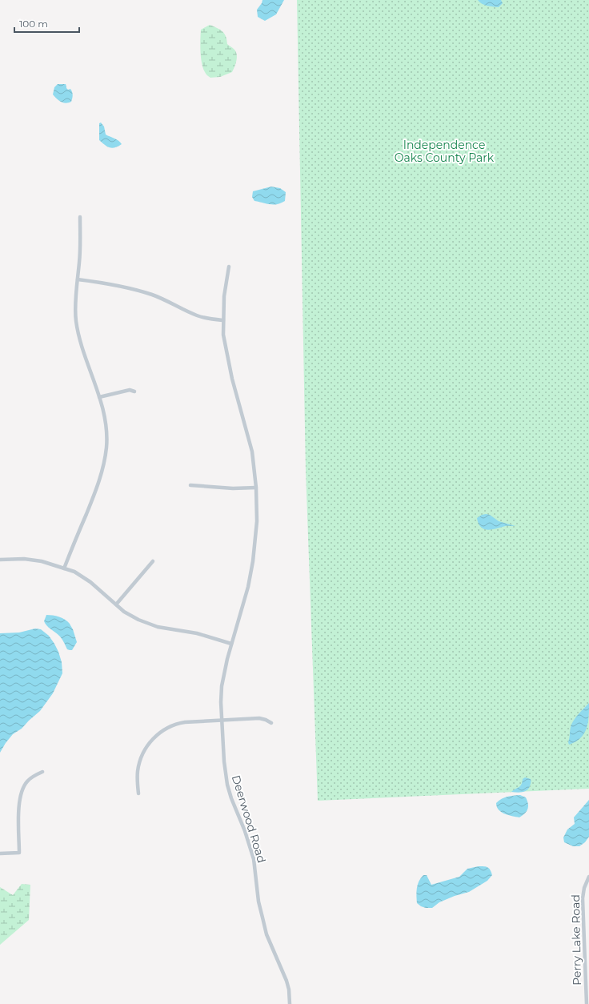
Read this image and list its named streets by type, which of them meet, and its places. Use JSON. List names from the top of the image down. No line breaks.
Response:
{"streets":{"street":["Deerwood Road","Perry Lake Road"]},"parks":["Independence Oaks County Park"],"scale_bar":"100 m"}
